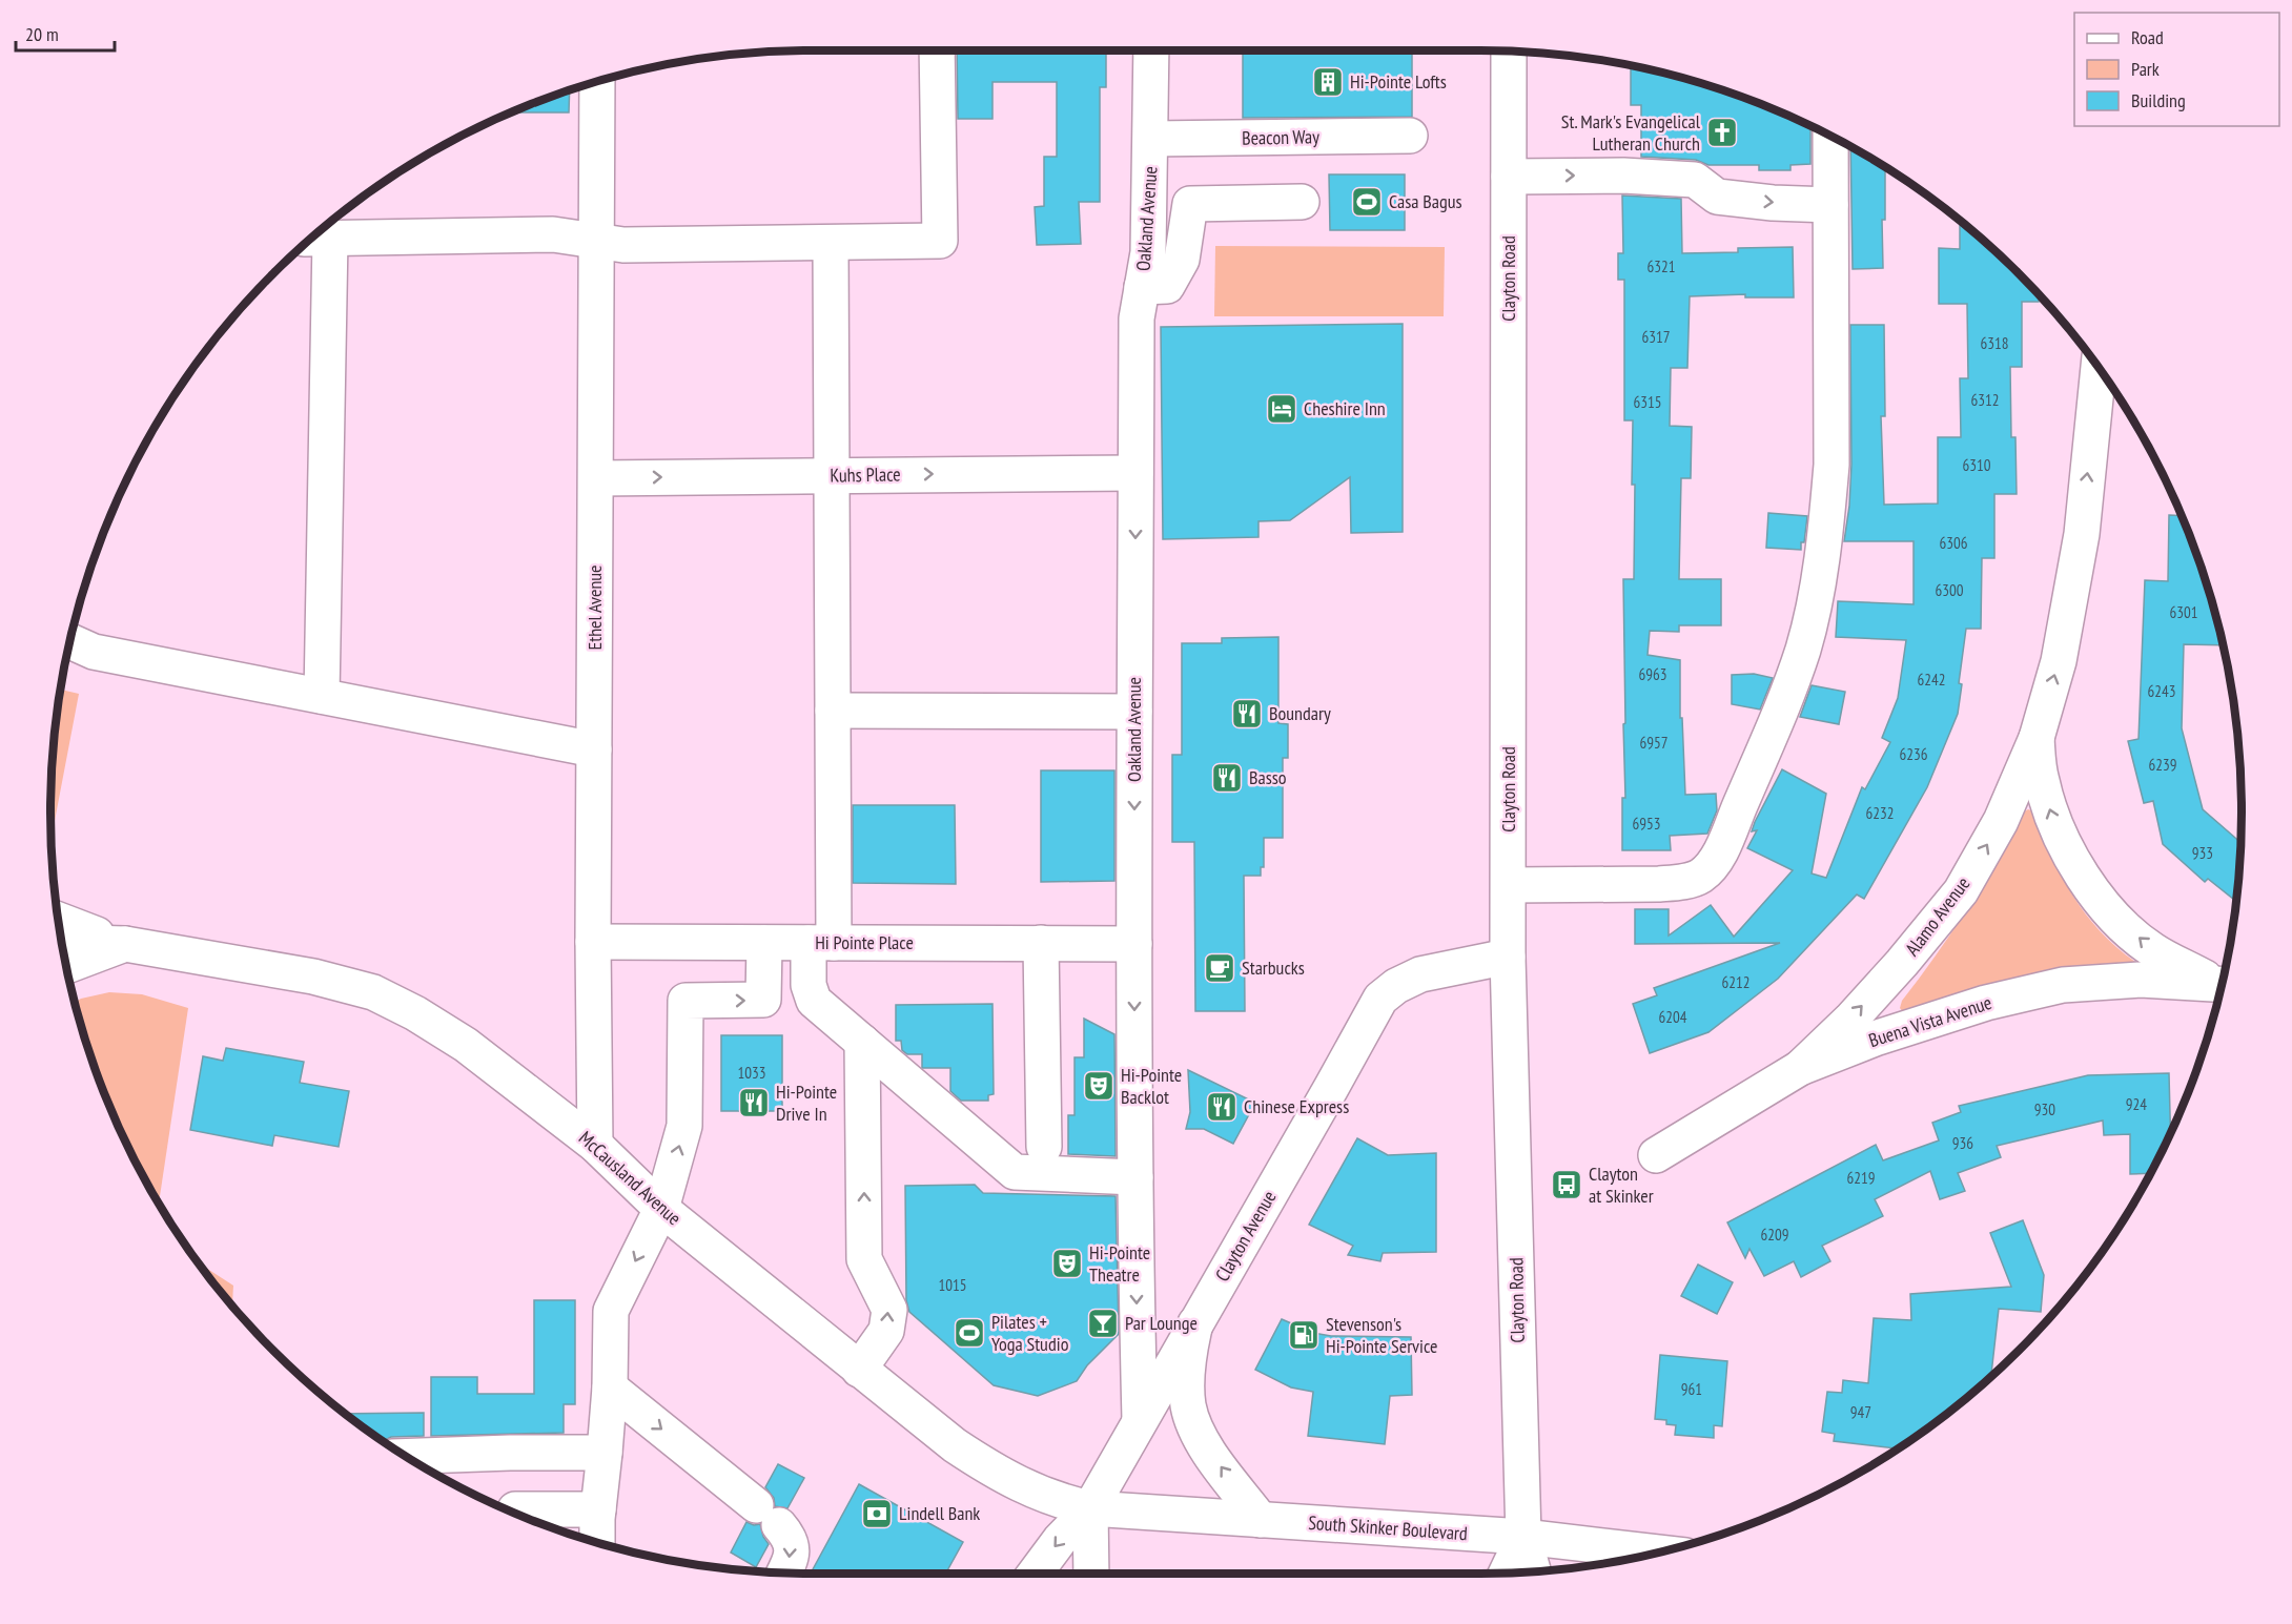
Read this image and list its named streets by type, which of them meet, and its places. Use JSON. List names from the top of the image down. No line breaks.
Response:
{"streets":{"main road":["Beacon Way","Oakland Avenue","Clayton Road","Kuhs Place","Ethel Avenue","Alamo Avenue","Hi Pointe Place","Buena Vista Avenue","McCausland Avenue","Clayton Avenue","South Skinker Boulevard"]},"crossings":[["Beacon Way","Oakland Avenue"],["Oakland Avenue","Kuhs Place"],["Oakland Avenue","Hi Pointe Place"],["Oakland Avenue","Clayton Avenue"],["Clayton Road","Clayton Avenue"],["Clayton Road","South Skinker Boulevard"],["Kuhs Place","Ethel Avenue"],["Ethel Avenue","Hi Pointe Place"],["Ethel Avenue","McCausland Avenue"],["Alamo Avenue","Buena Vista Avenue"],["McCausland Avenue","Clayton Avenue"],["McCausland Avenue","South Skinker Boulevard"],["Clayton Avenue","South Skinker Boulevard"]],"one_way":["Alamo Avenue"],"places":{"building":["Hi-Pointe Lofts"],"church":["St. Mark's Evangelical Lutheran Church"],"sports":["Casa Bagus","Pilates + Yoga Studio"],"hotel":["Cheshire Inn"],"restaurant":["Boundary","Basso","Hi-Pointe Drive In","Chinese Express"],"cafe":["Starbucks"],"theatre":["Hi-Pointe Backlot","Hi-Pointe Theatre"],"bus stop":["Clayton at Skinker"],"bar":["Par Lounge"],"fuel station":["Stevenson's Hi-Pointe Service"],"bank":["Lindell Bank"]},"house_numbers":["6321","6317","6318","6312","6315","6310","6306","6300","6301","6963","6242","6243","6957","6236","6239","6232","6953","933","6212","6204","1033","924","930","936","6219","6209","1015","961","947"],"legend":["Road","Park","Building"],"scale_bar":"20 m"}
